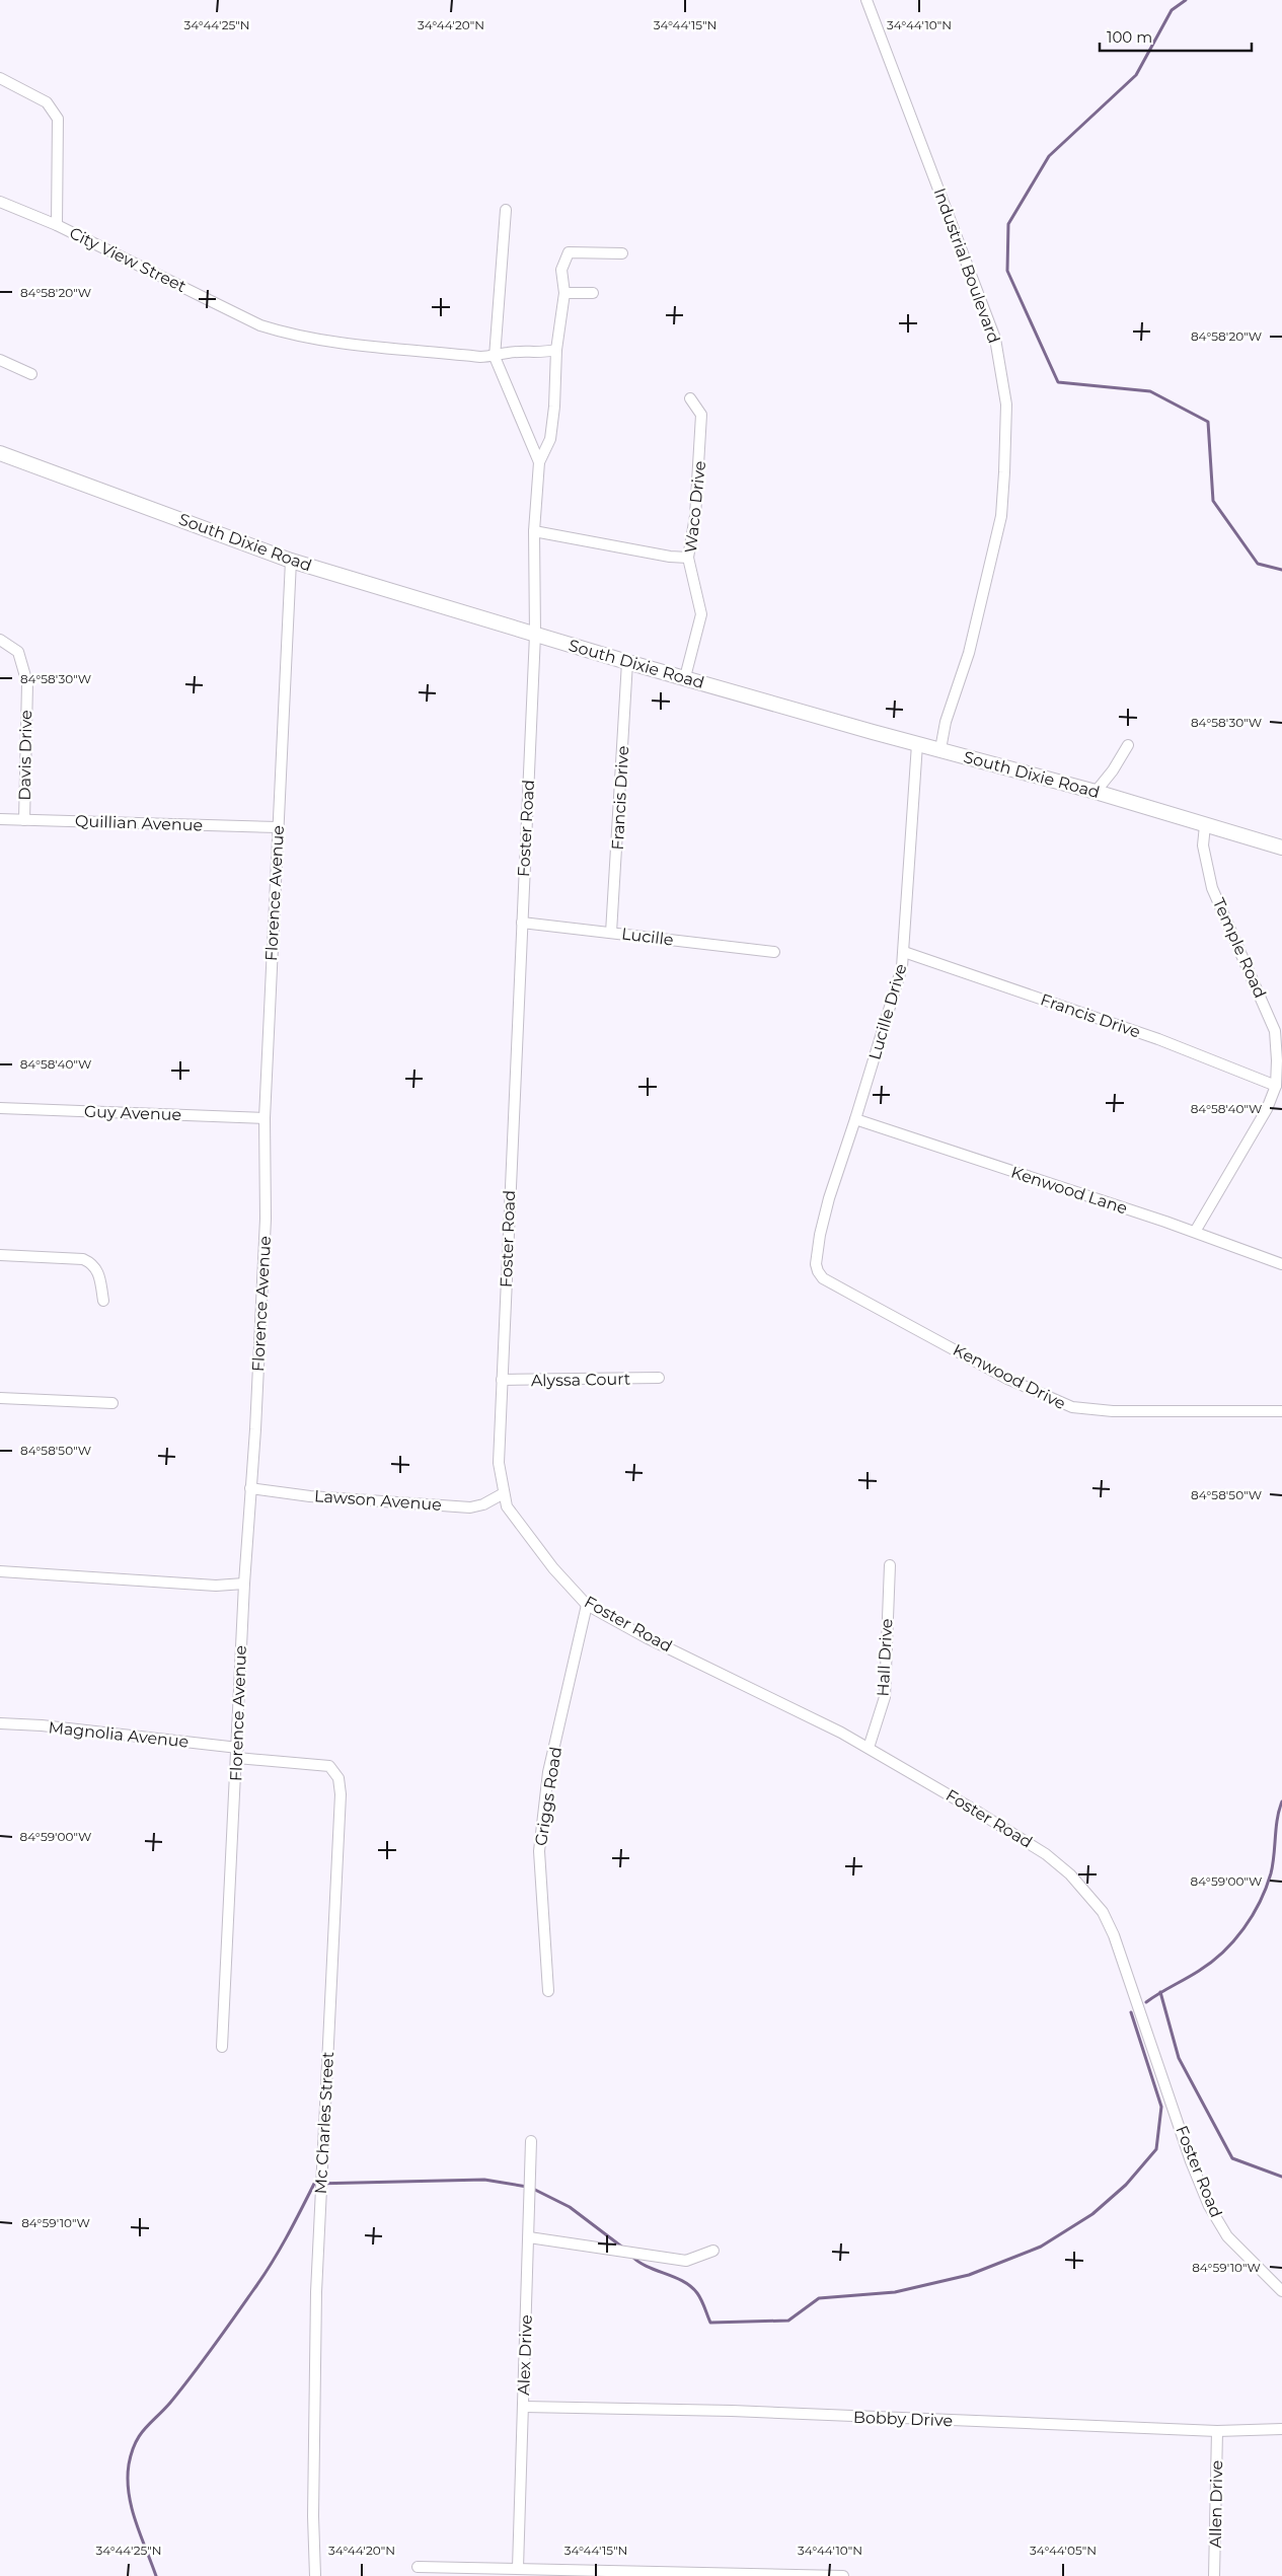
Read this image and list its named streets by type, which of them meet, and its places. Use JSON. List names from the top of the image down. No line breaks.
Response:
{"streets":{"main road":["South Dixie Road"],"street":["City View Street","Industrial Boulevard","Waco Drive","Davis Drive","Francis Drive","Quillian Avenue","Foster Road","Florence Avenue","Lucille","Temple Road","Lucille Drive","Guy Avenue","Kenwood Lane","Kenwood Drive","Alyssa Court","Lawson Avenue","Hall Drive","Magnolia Avenue","Griggs Road","Mc Charles Street","Alex Drive","Bobby Drive","Allen Drive"]},"crossings":[["Industrial Boulevard","South Dixie Road"],["Waco Drive","South Dixie Road"],["South Dixie Road","Francis Drive"],["South Dixie Road","Foster Road"],["South Dixie Road","Florence Avenue"],["South Dixie Road","Temple Road"],["South Dixie Road","Lucille Drive"],["Davis Drive","Quillian Avenue"],["Francis Drive","Lucille"],["Francis Drive","Temple Road"],["Francis Drive","Lucille Drive"],["Quillian Avenue","Florence Avenue"],["Foster Road","Lucille"],["Foster Road","Alyssa Court"],["Foster Road","Lawson Avenue"],["Foster Road","Hall Drive"],["Foster Road","Griggs Road"],["Florence Avenue","Guy Avenue"],["Florence Avenue","Lawson Avenue"],["Florence Avenue","Magnolia Avenue"],["Florence Avenue","Mc Charles Street"],["Temple Road","Kenwood Lane"],["Lucille Drive","Kenwood Lane"],["Lucille Drive","Kenwood Drive"],["Magnolia Avenue","Mc Charles Street"],["Alex Drive","Bobby Drive"],["Bobby Drive","Allen Drive"]],"scale_bar":"100 m","coordinates":["34°44'25\"N","34°44'20\"N","34°44'15\"N","34°44'10\"N","84°58'20\"W","84°58'30\"W","84°58'40\"W","84°58'50\"W","84°59'00\"W","84°59'10\"W","34°44'05\"N"]}
